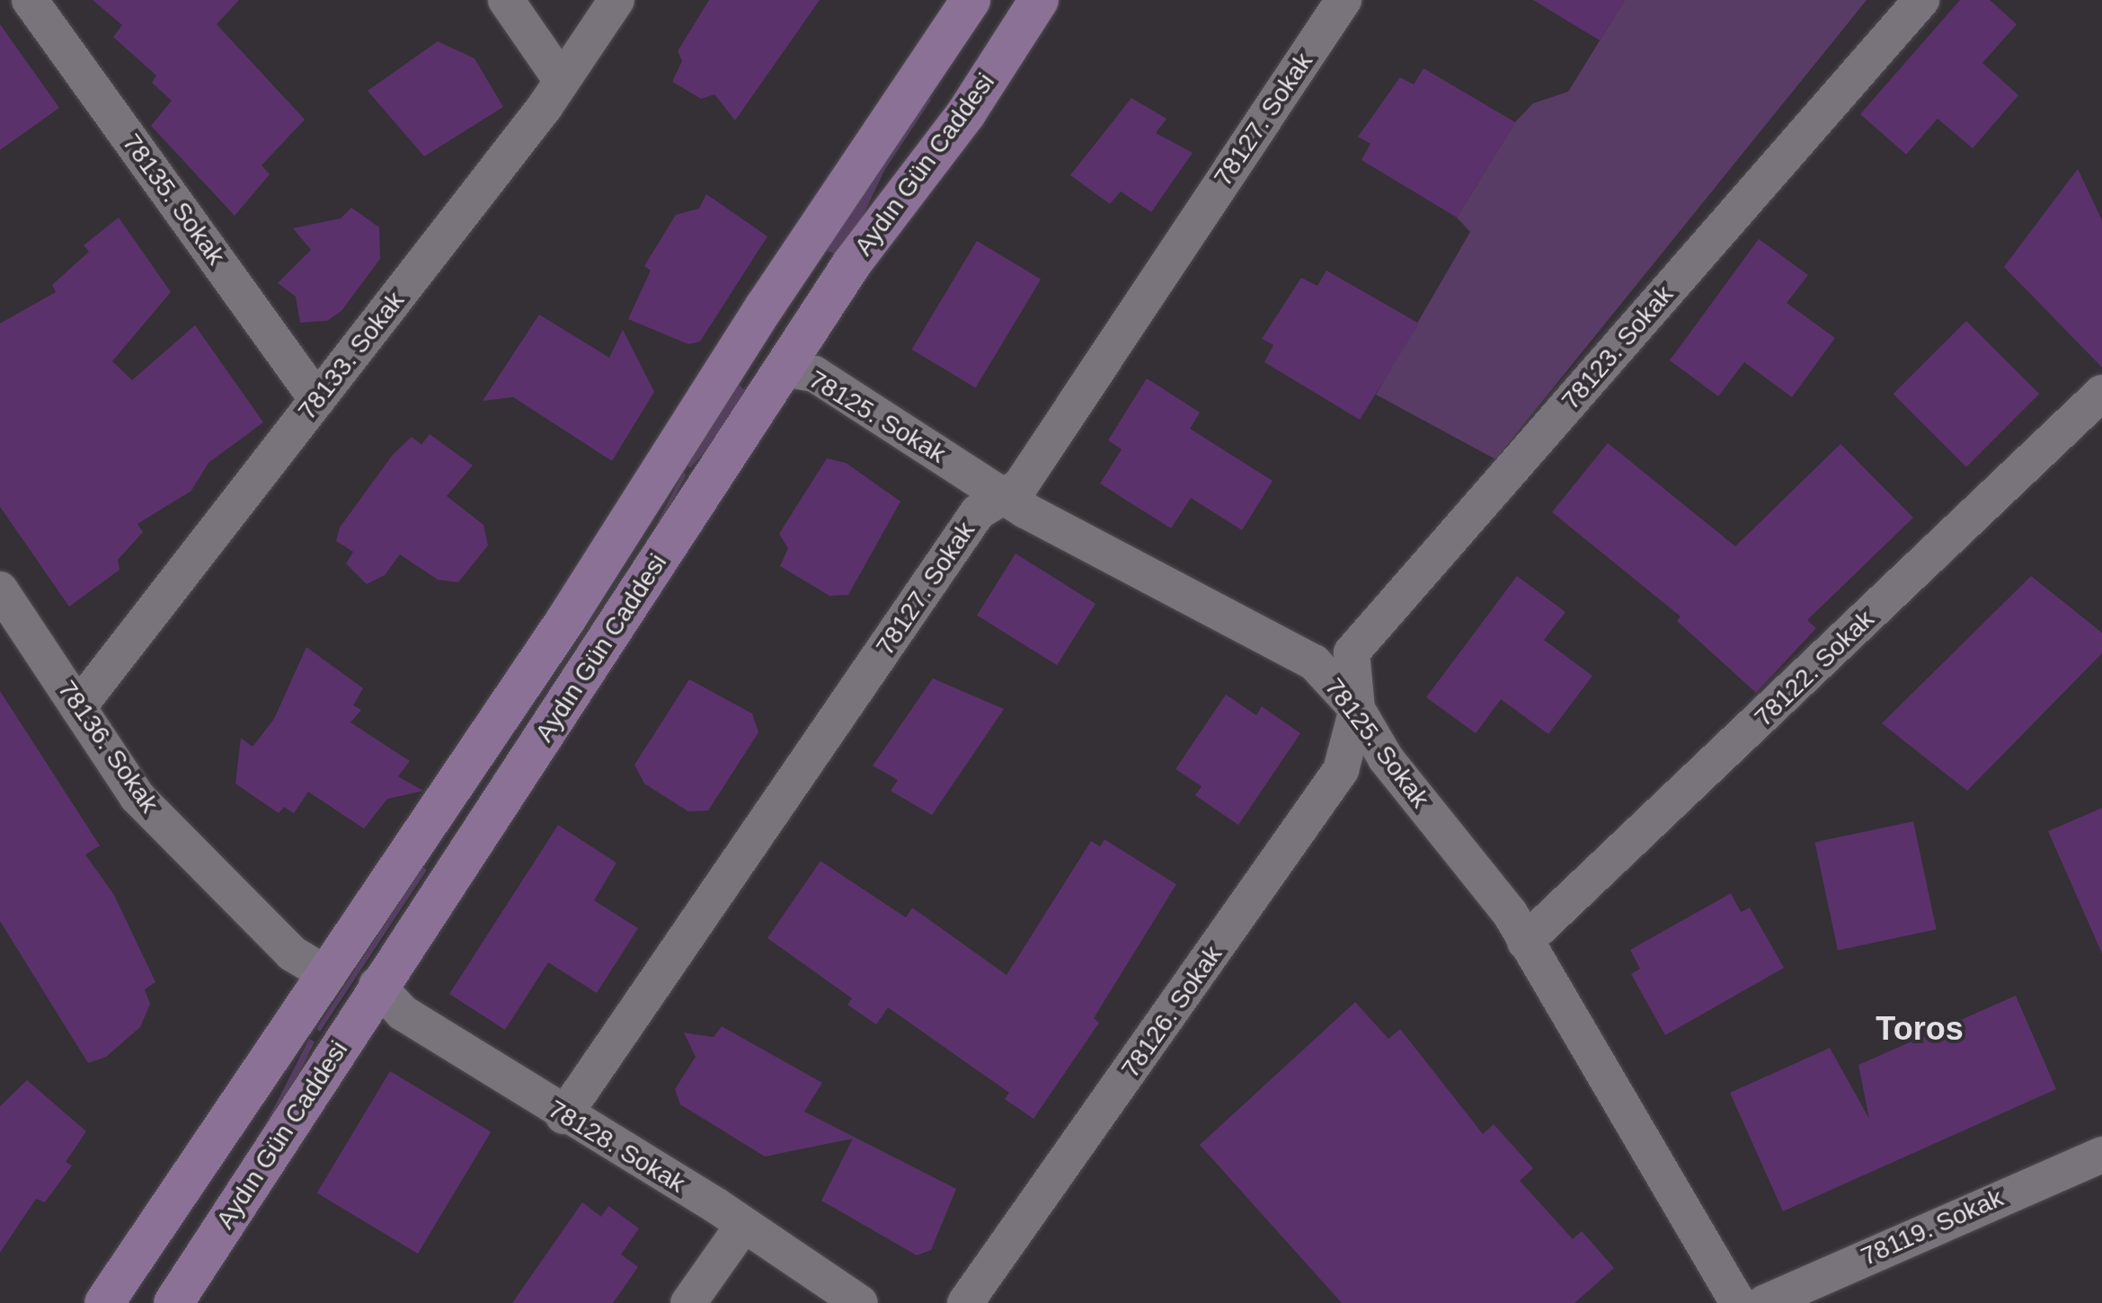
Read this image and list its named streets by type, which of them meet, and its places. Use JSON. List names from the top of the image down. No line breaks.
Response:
{"streets":{"main road":["Aydın Gün Caddesi"],"street":["78127. Sokak","78135. Sokak","78123. Sokak","78133. Sokak","78125. Sokak","78122. Sokak","78136. Sokak","78126. Sokak","78128. Sokak","78119. Sokak"]},"crossings":[["78127. Sokak","78125. Sokak"],["78127. Sokak","78128. Sokak"],["Aydın Gün Caddesi","78125. Sokak"],["Aydın Gün Caddesi","78136. Sokak"],["Aydın Gün Caddesi","78128. Sokak"],["78135. Sokak","78133. Sokak"],["78123. Sokak","78125. Sokak"],["78123. Sokak","78126. Sokak"],["78133. Sokak","78136. Sokak"],["78125. Sokak","78122. Sokak"],["78125. Sokak","78126. Sokak"]],"districts":["Toros"]}
